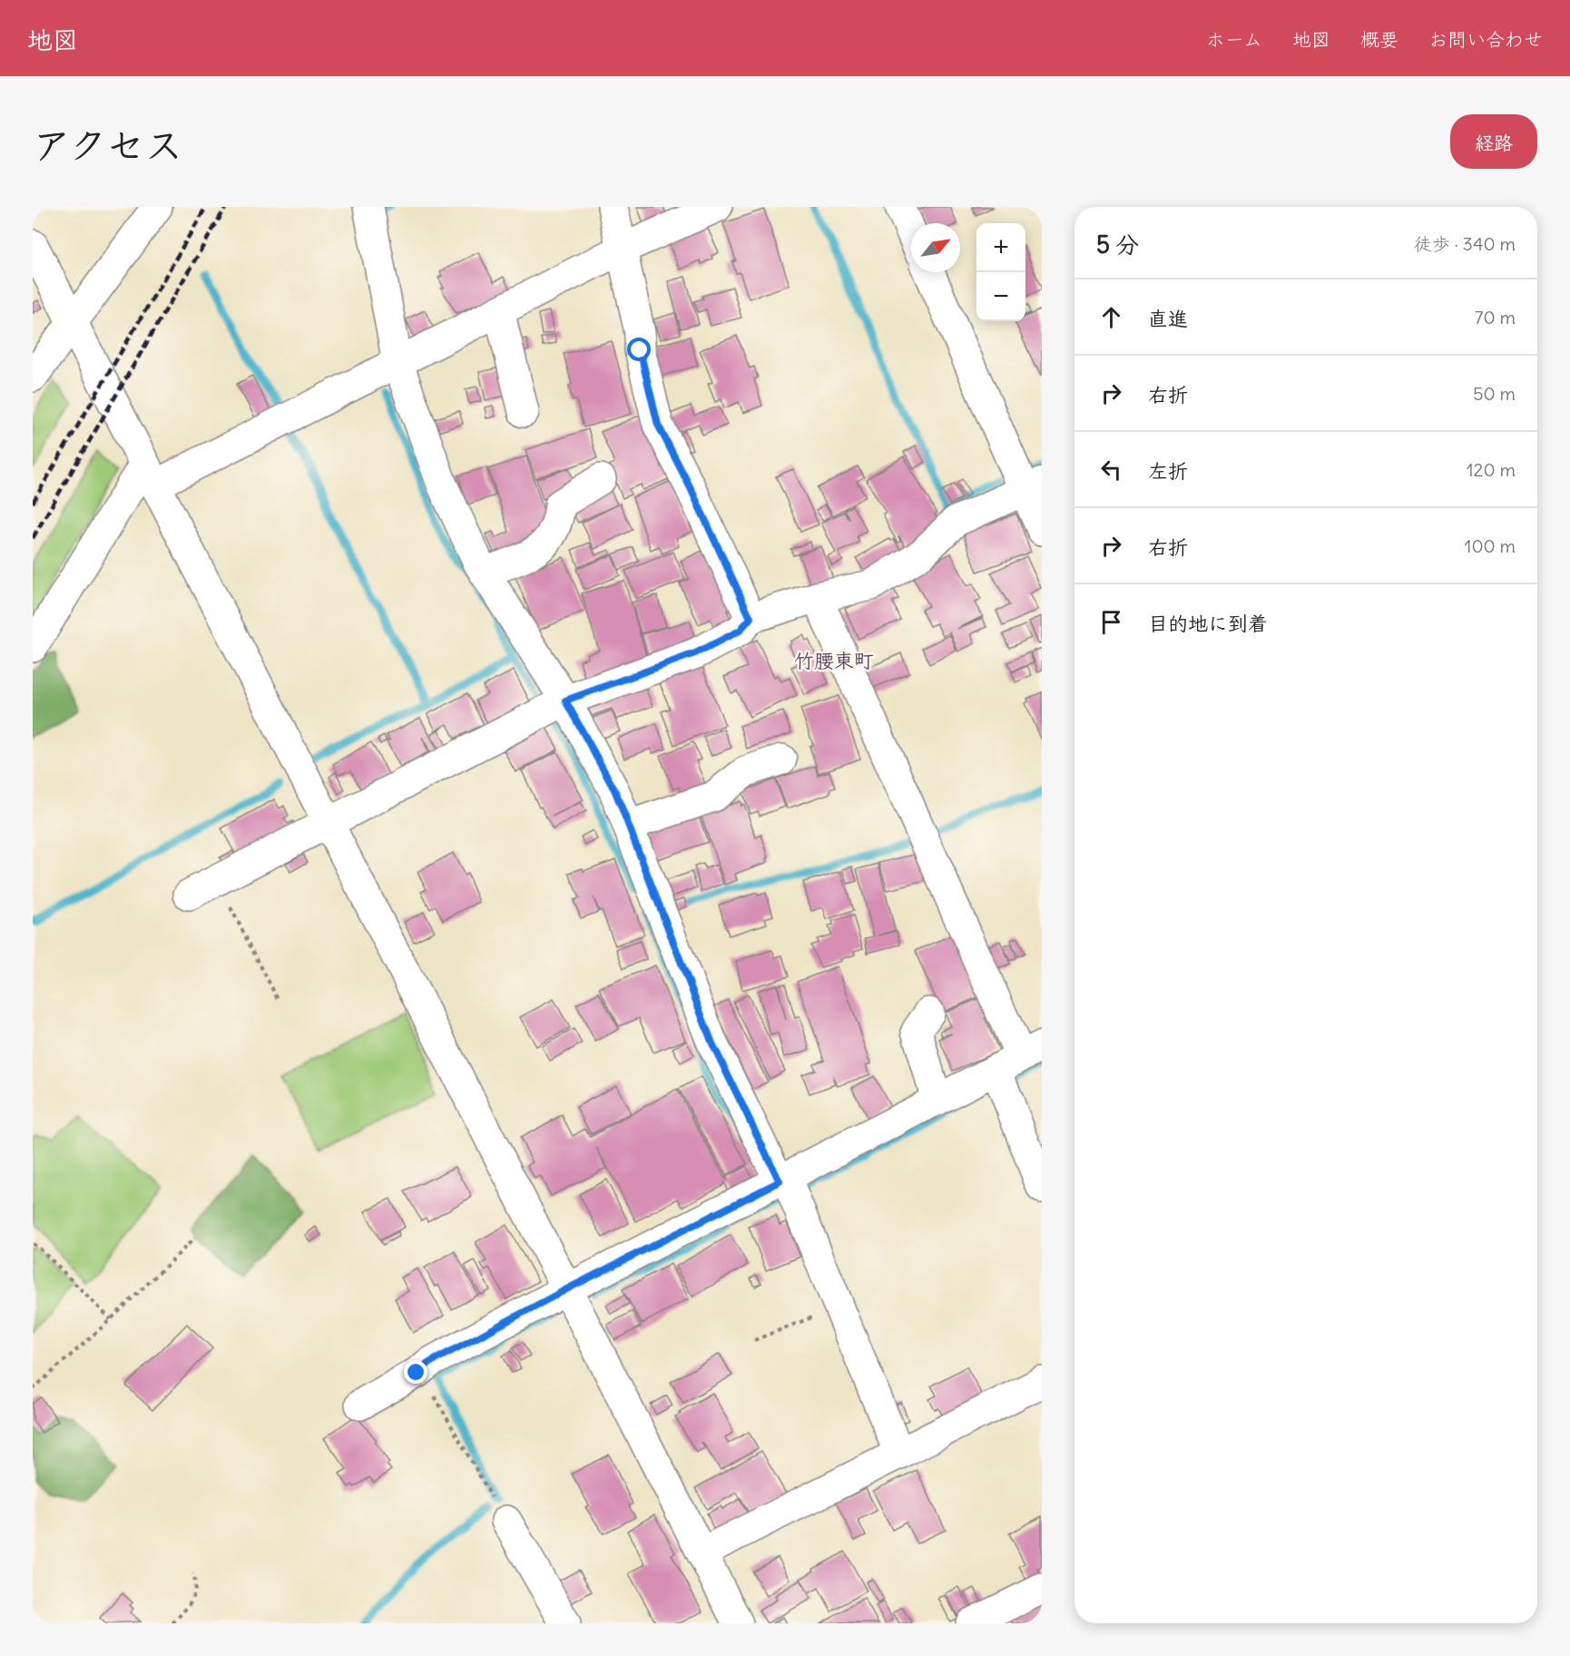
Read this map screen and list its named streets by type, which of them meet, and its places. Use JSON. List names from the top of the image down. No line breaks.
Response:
{"districts":["竹腰東町"],"north":"top right","page":{"header":"地図","nav":["ホーム","地図","概要","お問い合わせ"],"title":"アクセス","buttons":"経路","heading":["5 分","徒歩 · 340 m"],"map_buttons":["+","−"],"list":[["直進","70 m"],["右折","50 m"],["左折","120 m"],["右折","100 m"],"目的地に到着"]}}
